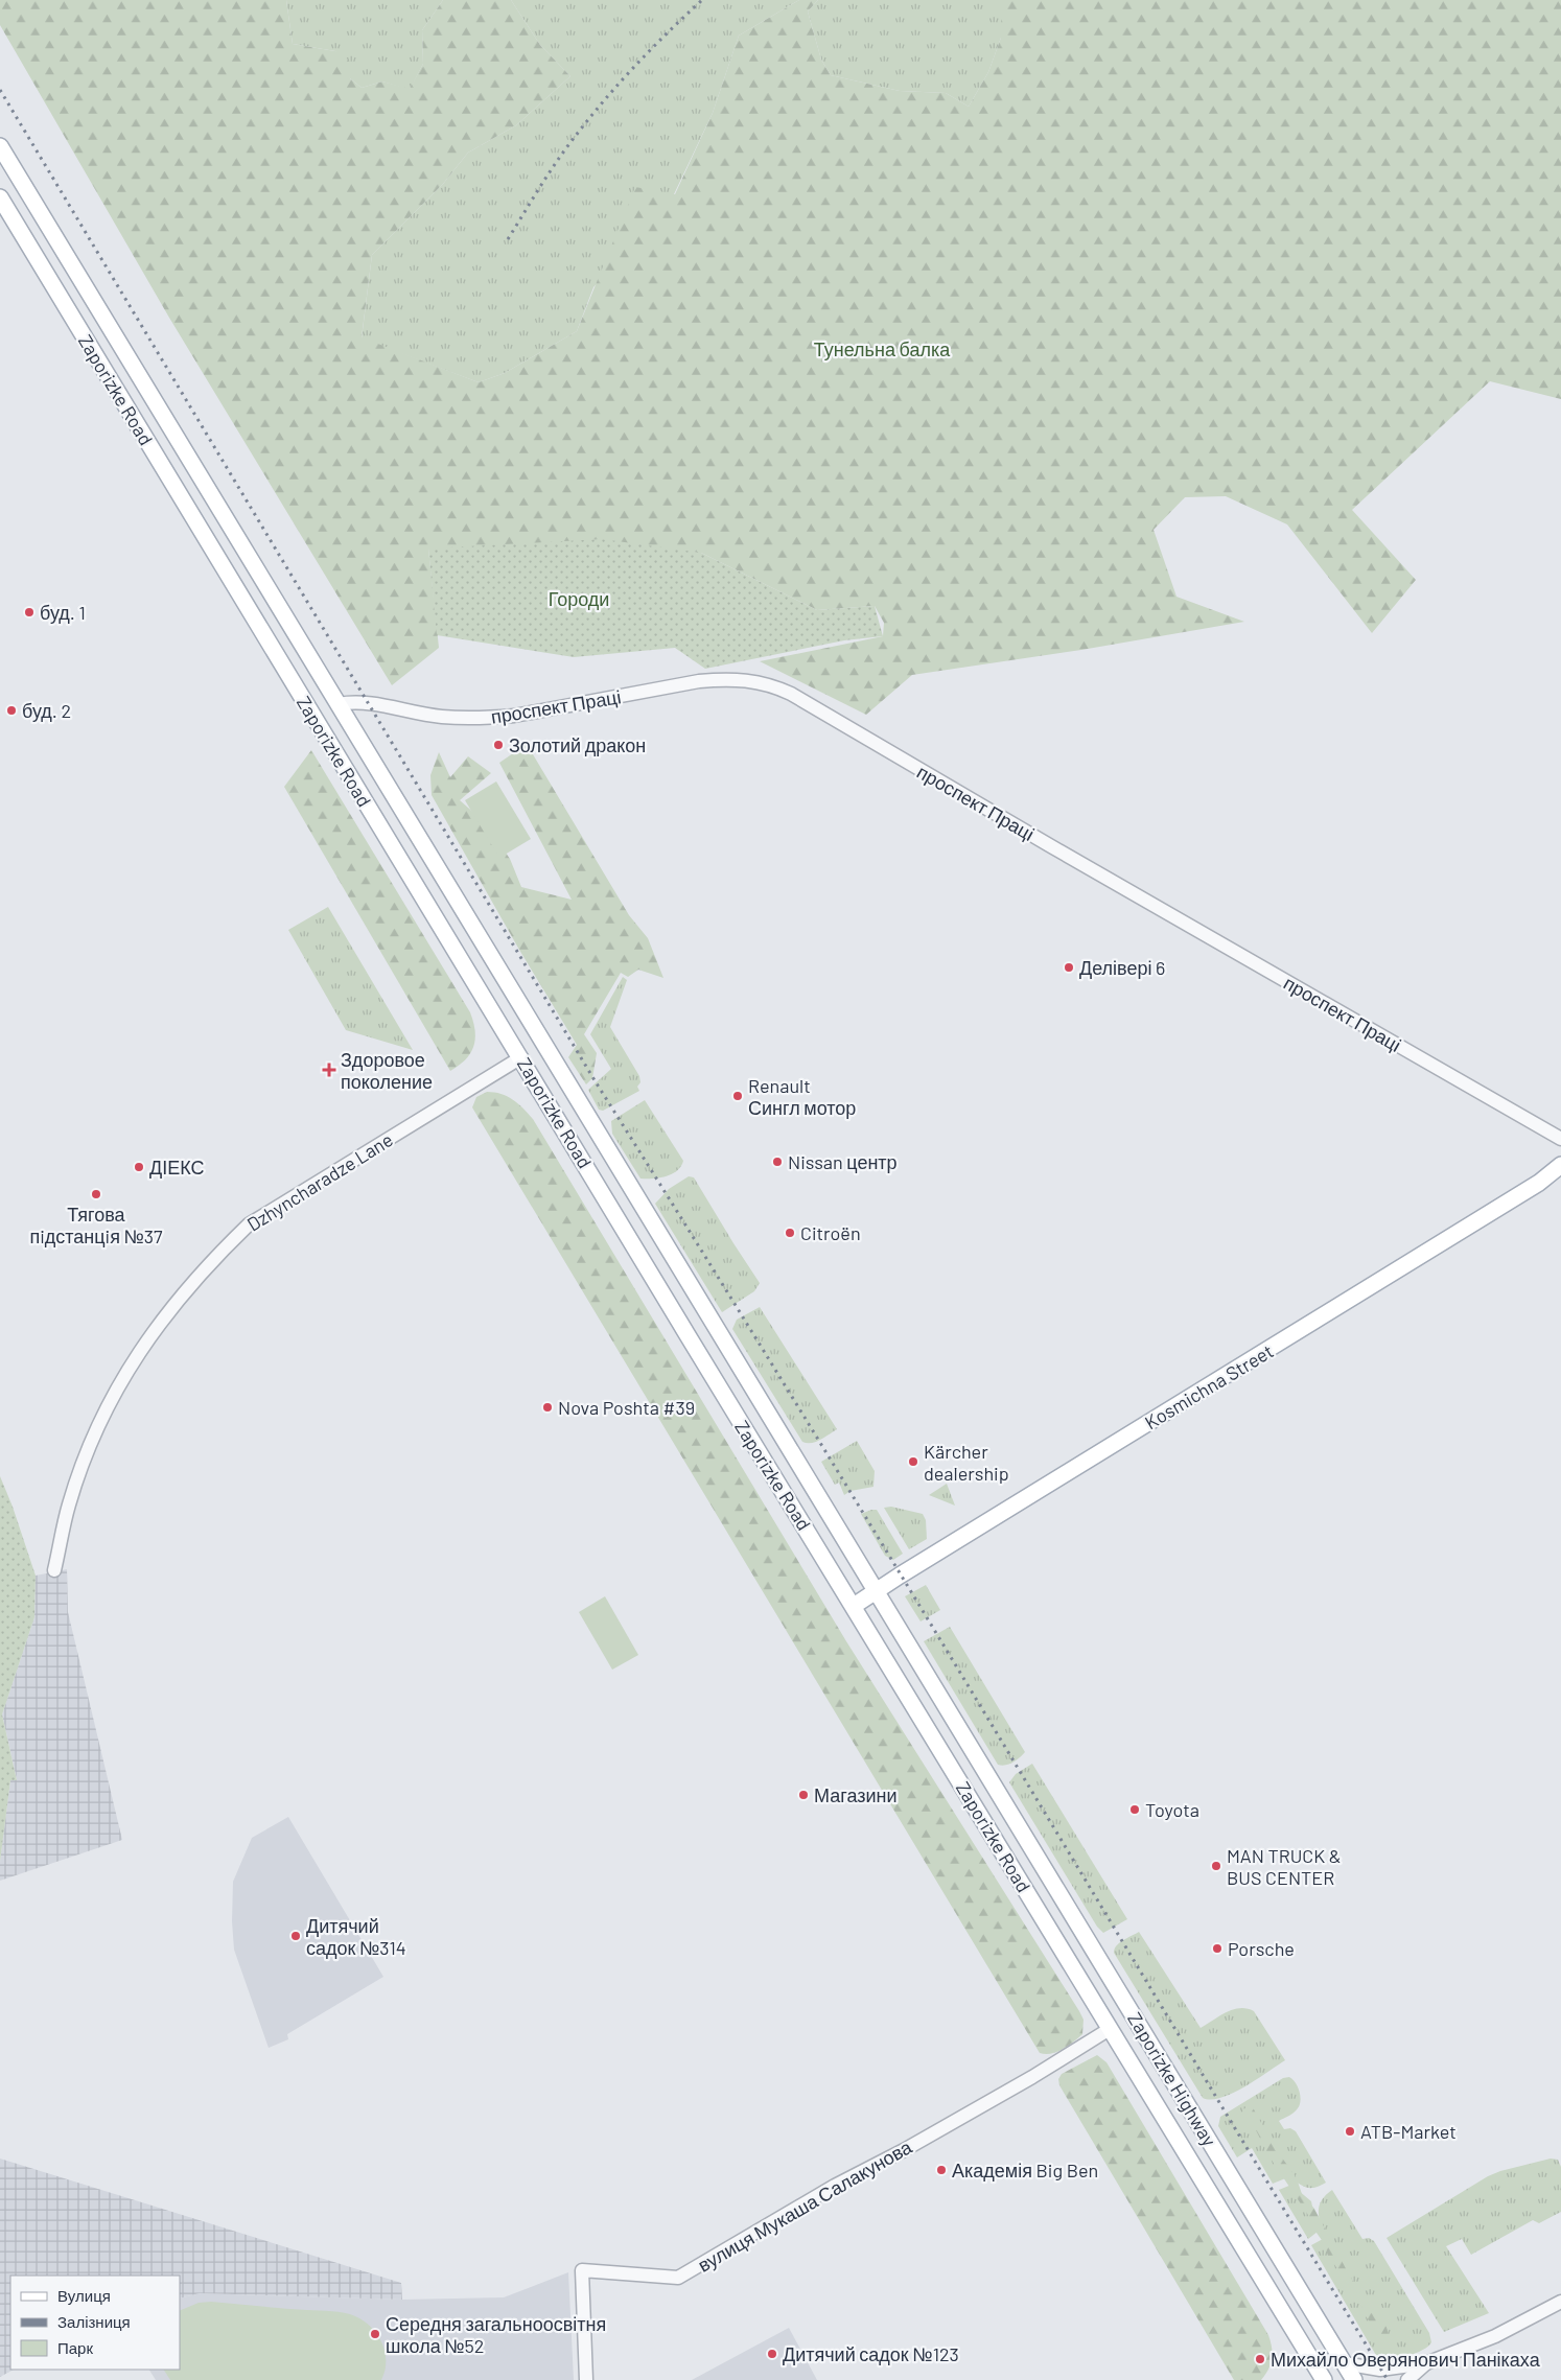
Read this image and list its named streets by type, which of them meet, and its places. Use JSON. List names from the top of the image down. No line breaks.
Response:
{"streets":{"main road":["Zaporizke Road","Kosmichna Street","Zaporizke Highway"],"street":["проспект Праці","Dzhyncharadze Lane","вулиця Мукаша Салакунова"]},"crossings":[["Zaporizke Road","проспект Праці"],["Zaporizke Road","Dzhyncharadze Lane"],["Zaporizke Road","Kosmichna Street"],["Zaporizke Road","Zaporizke Highway"],["Zaporizke Road","вулиця Мукаша Салакунова"],["Zaporizke Highway","вулиця Мукаша Салакунова"]],"parks":["Тунельна балка","Городи"],"places":{"other":["буд. 1","буд. 2","Золотий дракон","Делівері 6","Renault Сингл мотор","Nissan центр","ДІЕКС","Тягова пiдстанцiя №37","Citroën","Nova Poshta #39","Kärcher dealership","Магазини","Toyota","MAN TRUCK & BUS CENTER","Дитячий садок №314","Porsche","ATB-Market","Академія Big Ben","Середня загальноосвітня школа №52","Дитячий садок №123","Михайло Оверянович Панікаха"],"health":["Здоровое поколение"]},"legend":["Вулиця","Залізниця","Парк"]}
